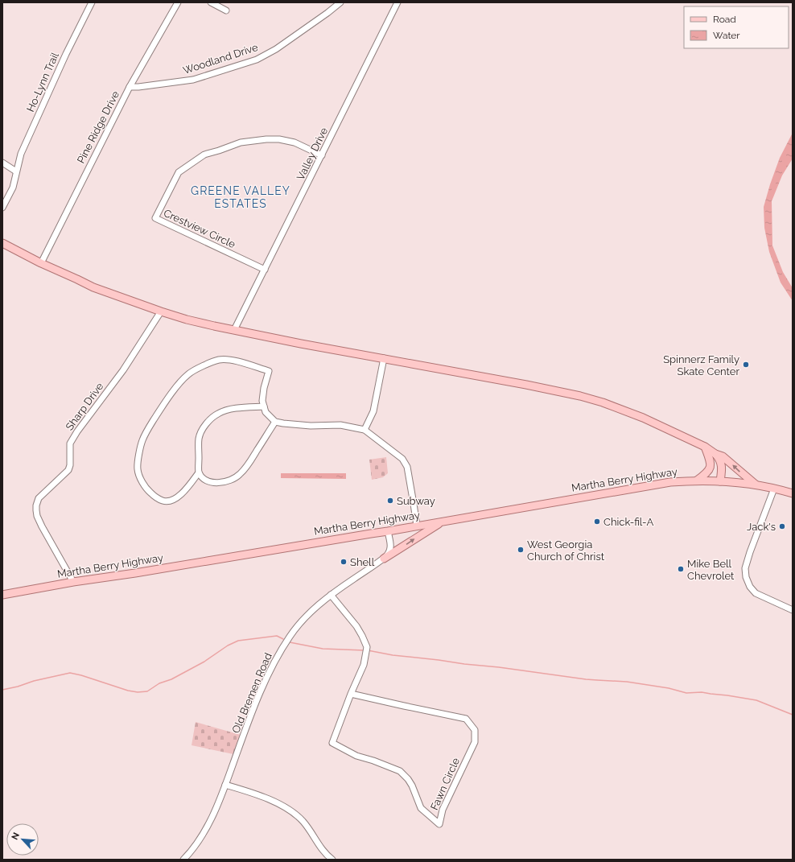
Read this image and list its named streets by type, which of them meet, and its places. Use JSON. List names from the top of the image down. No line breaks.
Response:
{"streets":{"main road":["Martha Berry Highway"],"street":["Woodland Drive","Ho-Lynn Trail","Pine Ridge Drive","Valley Drive","Crestview Circle","Sharp Drive","Old Bremen Road","Fawn Circle"]},"crossings":[["Woodland Drive","Pine Ridge Drive"],["Valley Drive","Crestview Circle"],["Sharp Drive","Martha Berry Highway"],["Martha Berry Highway","Old Bremen Road"],["Old Bremen Road","Fawn Circle"]],"districts":["GREENE VALLEY ESTATES"],"places":["Spinnerz Family Skate Center","Subway","Chick-fil-A","Jack's","West Georgia Church of Christ","Shell","Mike Bell Chevrolet"],"legend":["Road","Water"],"north":"top left"}
